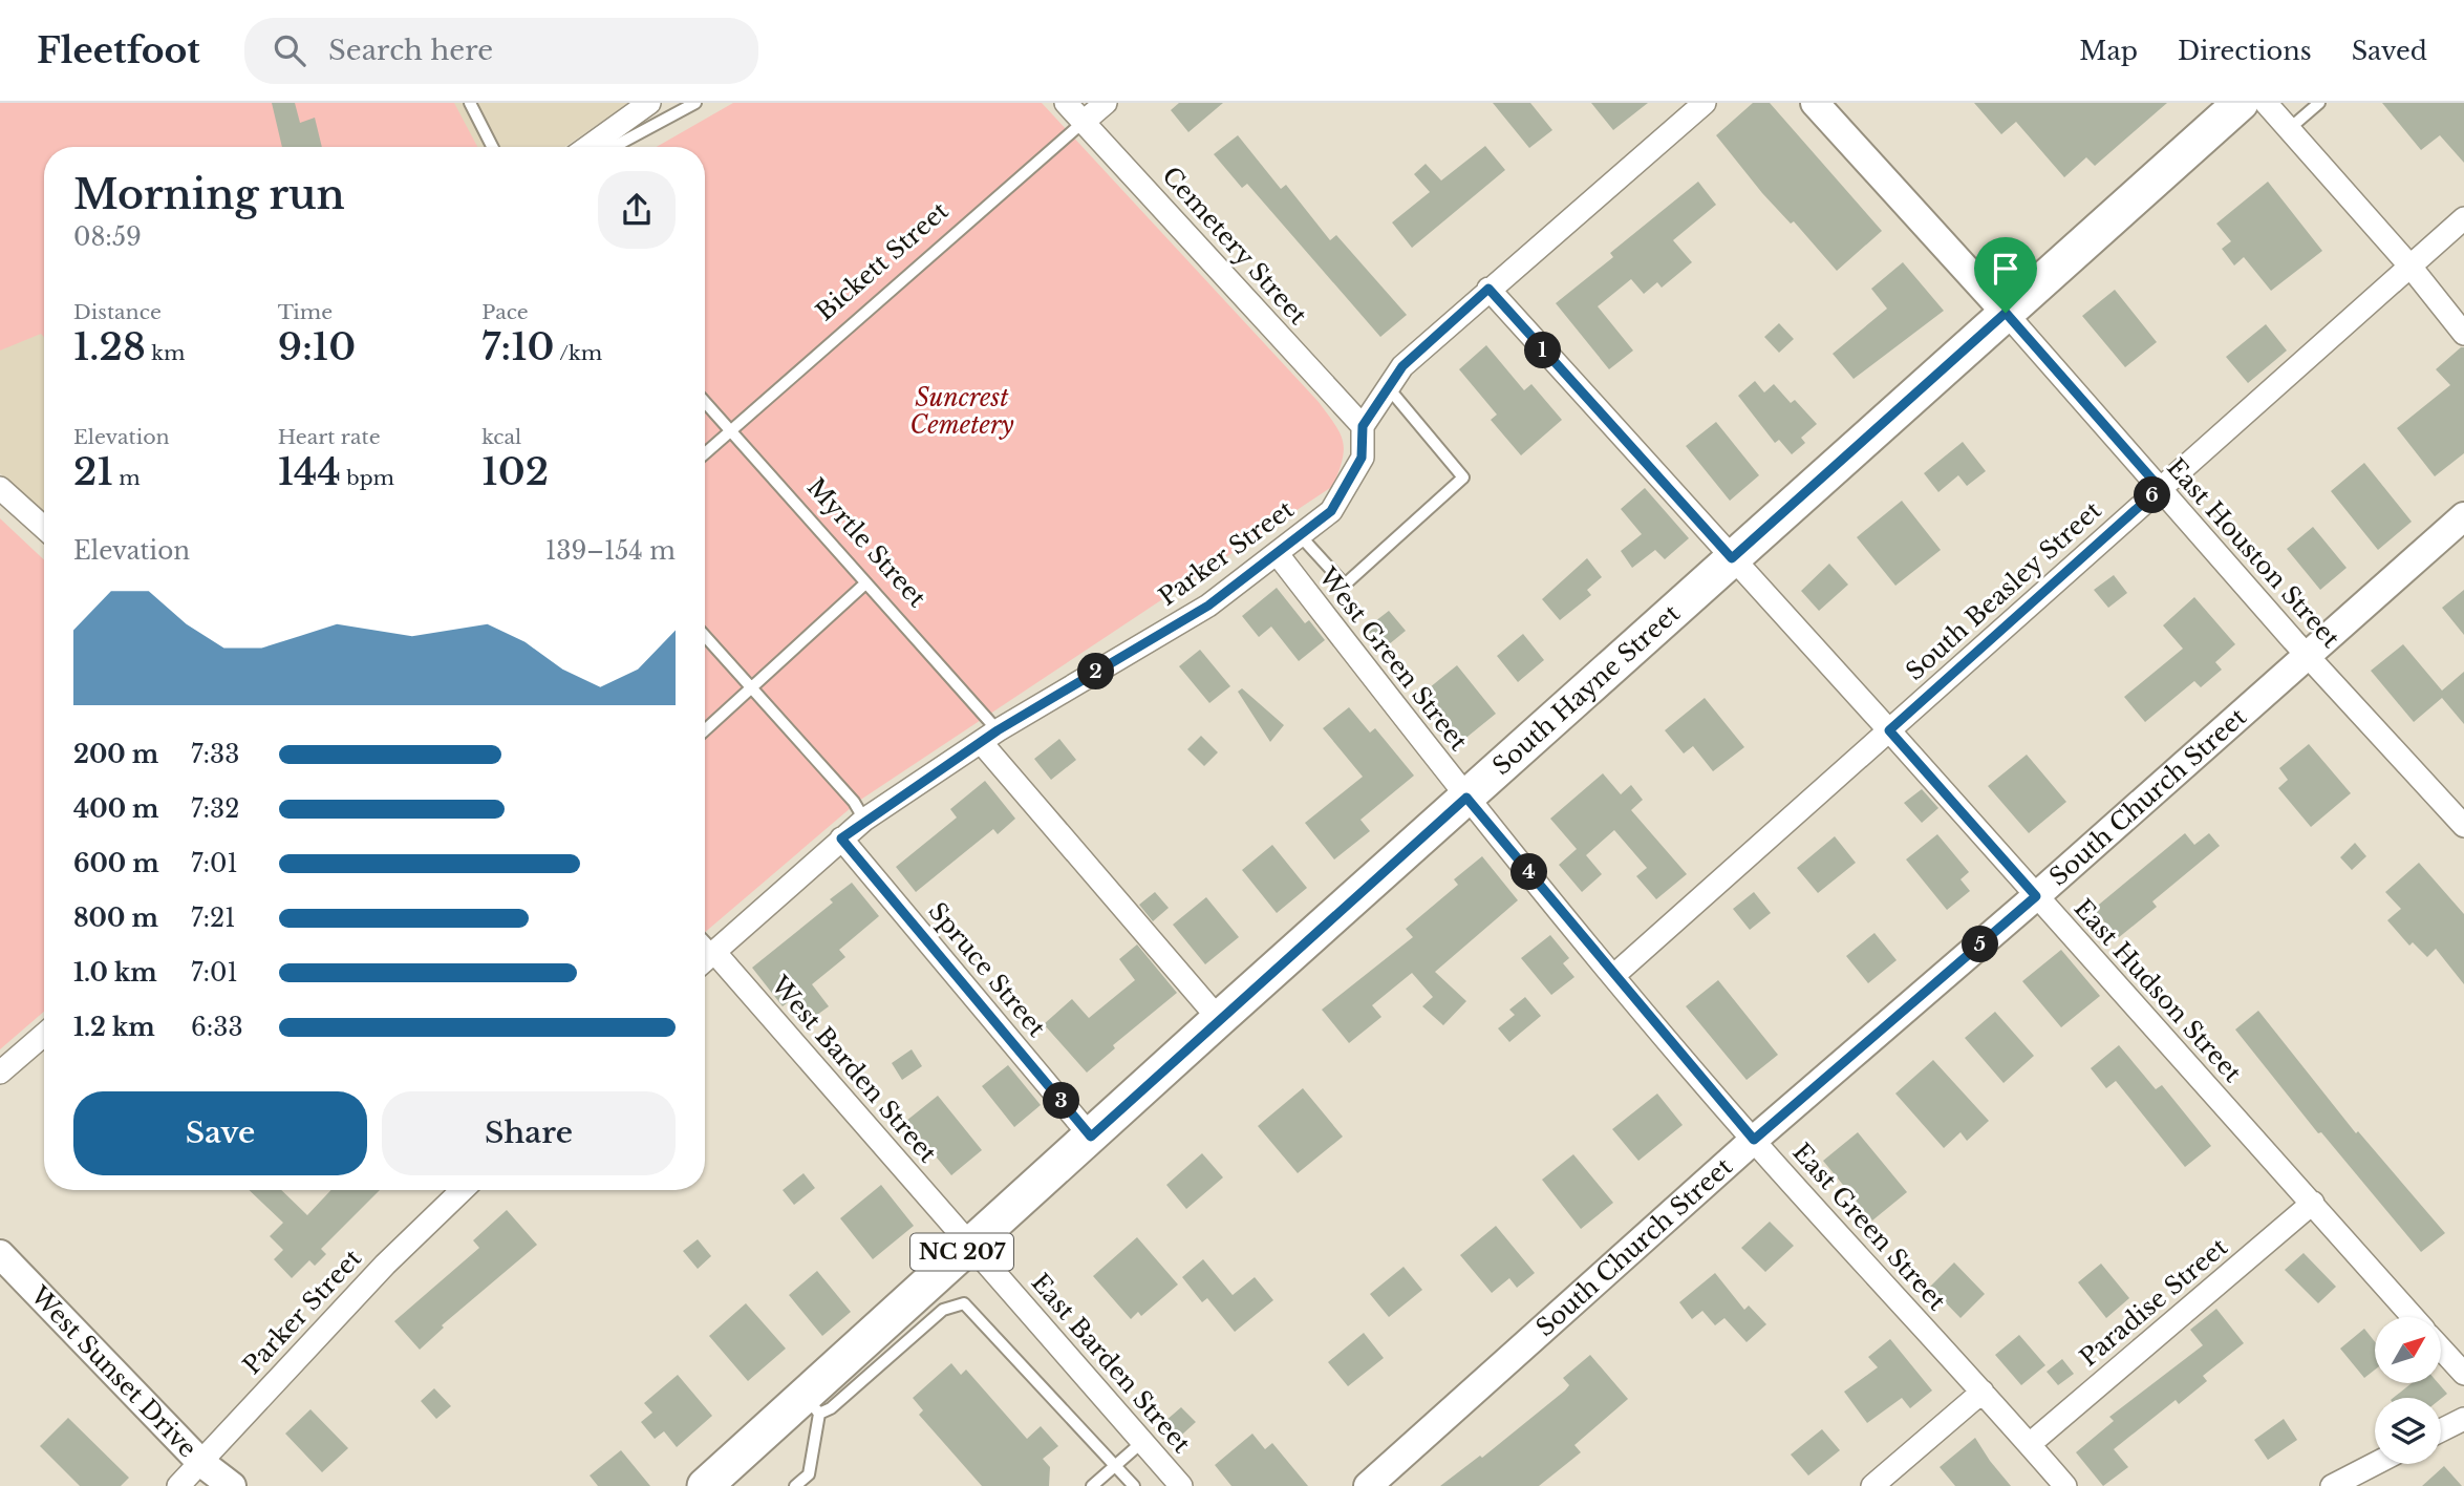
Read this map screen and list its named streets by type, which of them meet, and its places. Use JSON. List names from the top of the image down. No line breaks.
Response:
{"streets":{"main road":["South Hayne Street","NC 207"],"street":["Cemetery Street","Bickett Street","Myrtle Street","Parker Street","East Houston Street","South Beasley Street","West Green Street","South Church Street","Spruce Street","East Hudson Street","West Barden Street","East Green Street","Paradise Street","East Barden Street","West Sunset Drive"]},"crossings":[["Cemetery Street","Bickett Street"],["Cemetery Street","Parker Street"],["Bickett Street","Myrtle Street"],["Myrtle Street","Parker Street"],["Myrtle Street","South Hayne Street"],["Parker Street","West Green Street"],["Parker Street","Spruce Street"],["Parker Street","East Hudson Street"],["Parker Street","West Barden Street"],["Parker Street","West Sunset Drive"],["East Houston Street","South Beasley Street"],["East Houston Street","South Hayne Street"],["East Houston Street","South Church Street"],["South Beasley Street","East Hudson Street"],["South Beasley Street","East Green Street"],["West Green Street","South Hayne Street"],["West Green Street","East Green Street"],["South Hayne Street","Spruce Street"],["South Hayne Street","East Hudson Street"],["South Hayne Street","West Barden Street"],["South Hayne Street","East Green Street"],["South Hayne Street","East Barden Street"],["South Church Street","East Hudson Street"],["South Church Street","East Green Street"],["East Hudson Street","Paradise Street"],["West Barden Street","East Barden Street"],["East Green Street","Paradise Street"]],"parks":["Suncrest Cemetery"],"north":"top right","page":{"header":"Fleetfoot","search":"Search here","nav":["Map","Directions","Saved"],"heading":["Morning run","08:59"],"stats":[["Distance","1.28 km"],["Time","9:10"],["Pace","7:10 /km"],["Elevation","21 m"],["Heart rate","144 bpm"],["kcal","102"]],"pins":["1","6","2","4","5","3"],"chart":["Elevation","139–154 m"],"list":[{"name":"200 m","note":"7:33"},{"name":"400 m","note":"7:32"},{"name":"600 m","note":"7:01"},{"name":"800 m","note":"7:21"},{"name":"1.0 km","note":"7:01"},{"name":"1.2 km","note":"6:33"}],"buttons":["Save","Share"]}}
